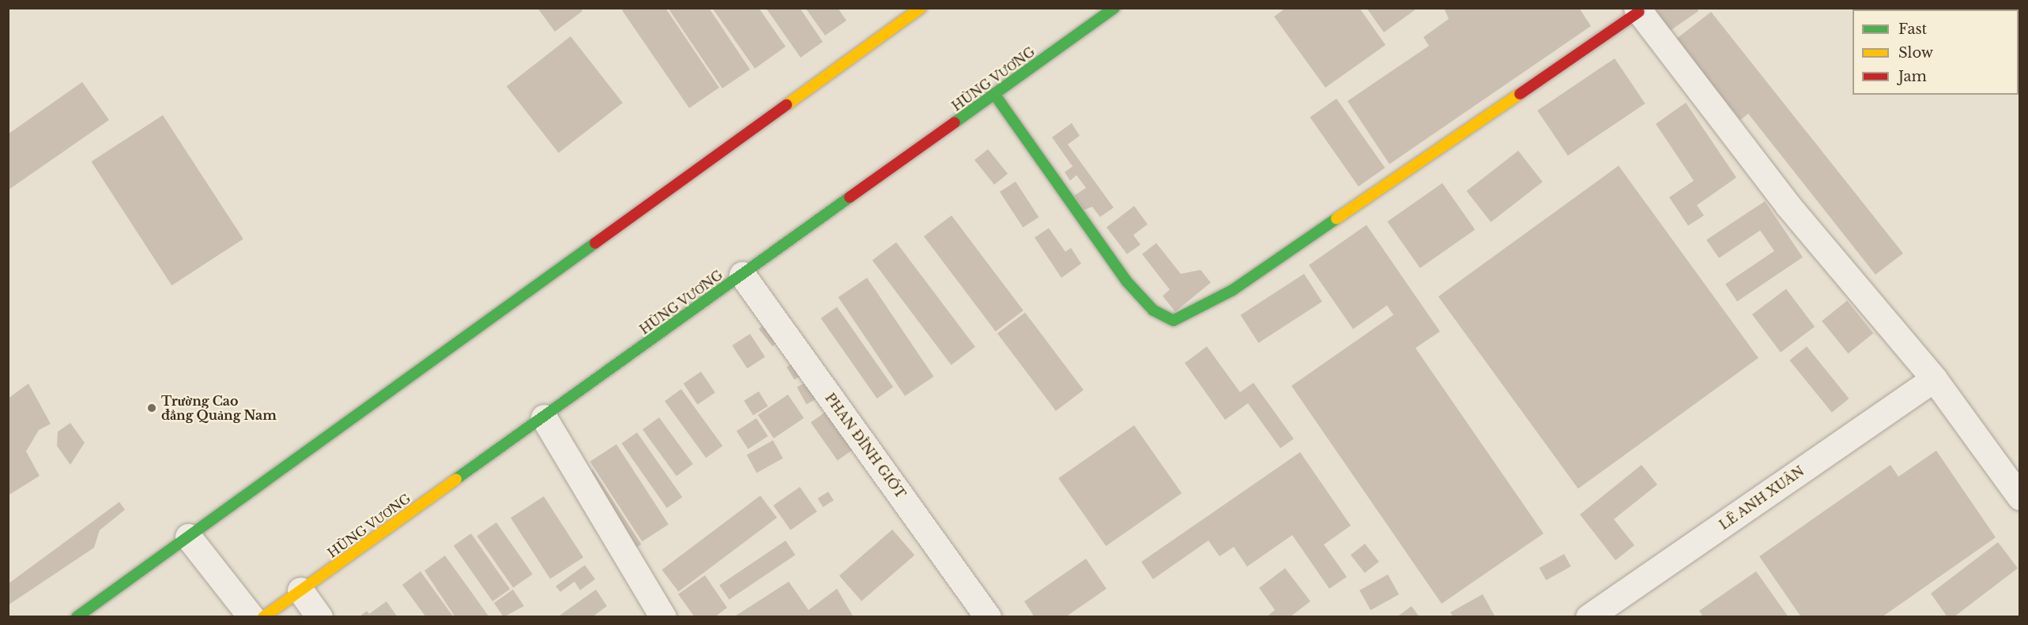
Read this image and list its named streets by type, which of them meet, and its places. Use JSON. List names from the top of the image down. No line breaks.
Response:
{"streets":{"main road":["HÙNG VƯƠNG"],"street":["PHAN ĐÌNH GIÓT","LÊ ANH XUÂN"]},"crossings":[["HÙNG VƯƠNG","PHAN ĐÌNH GIÓT"]],"places":["Trường Cao đẳng Quảng Nam"],"legend":["Fast","Slow","Jam"]}
